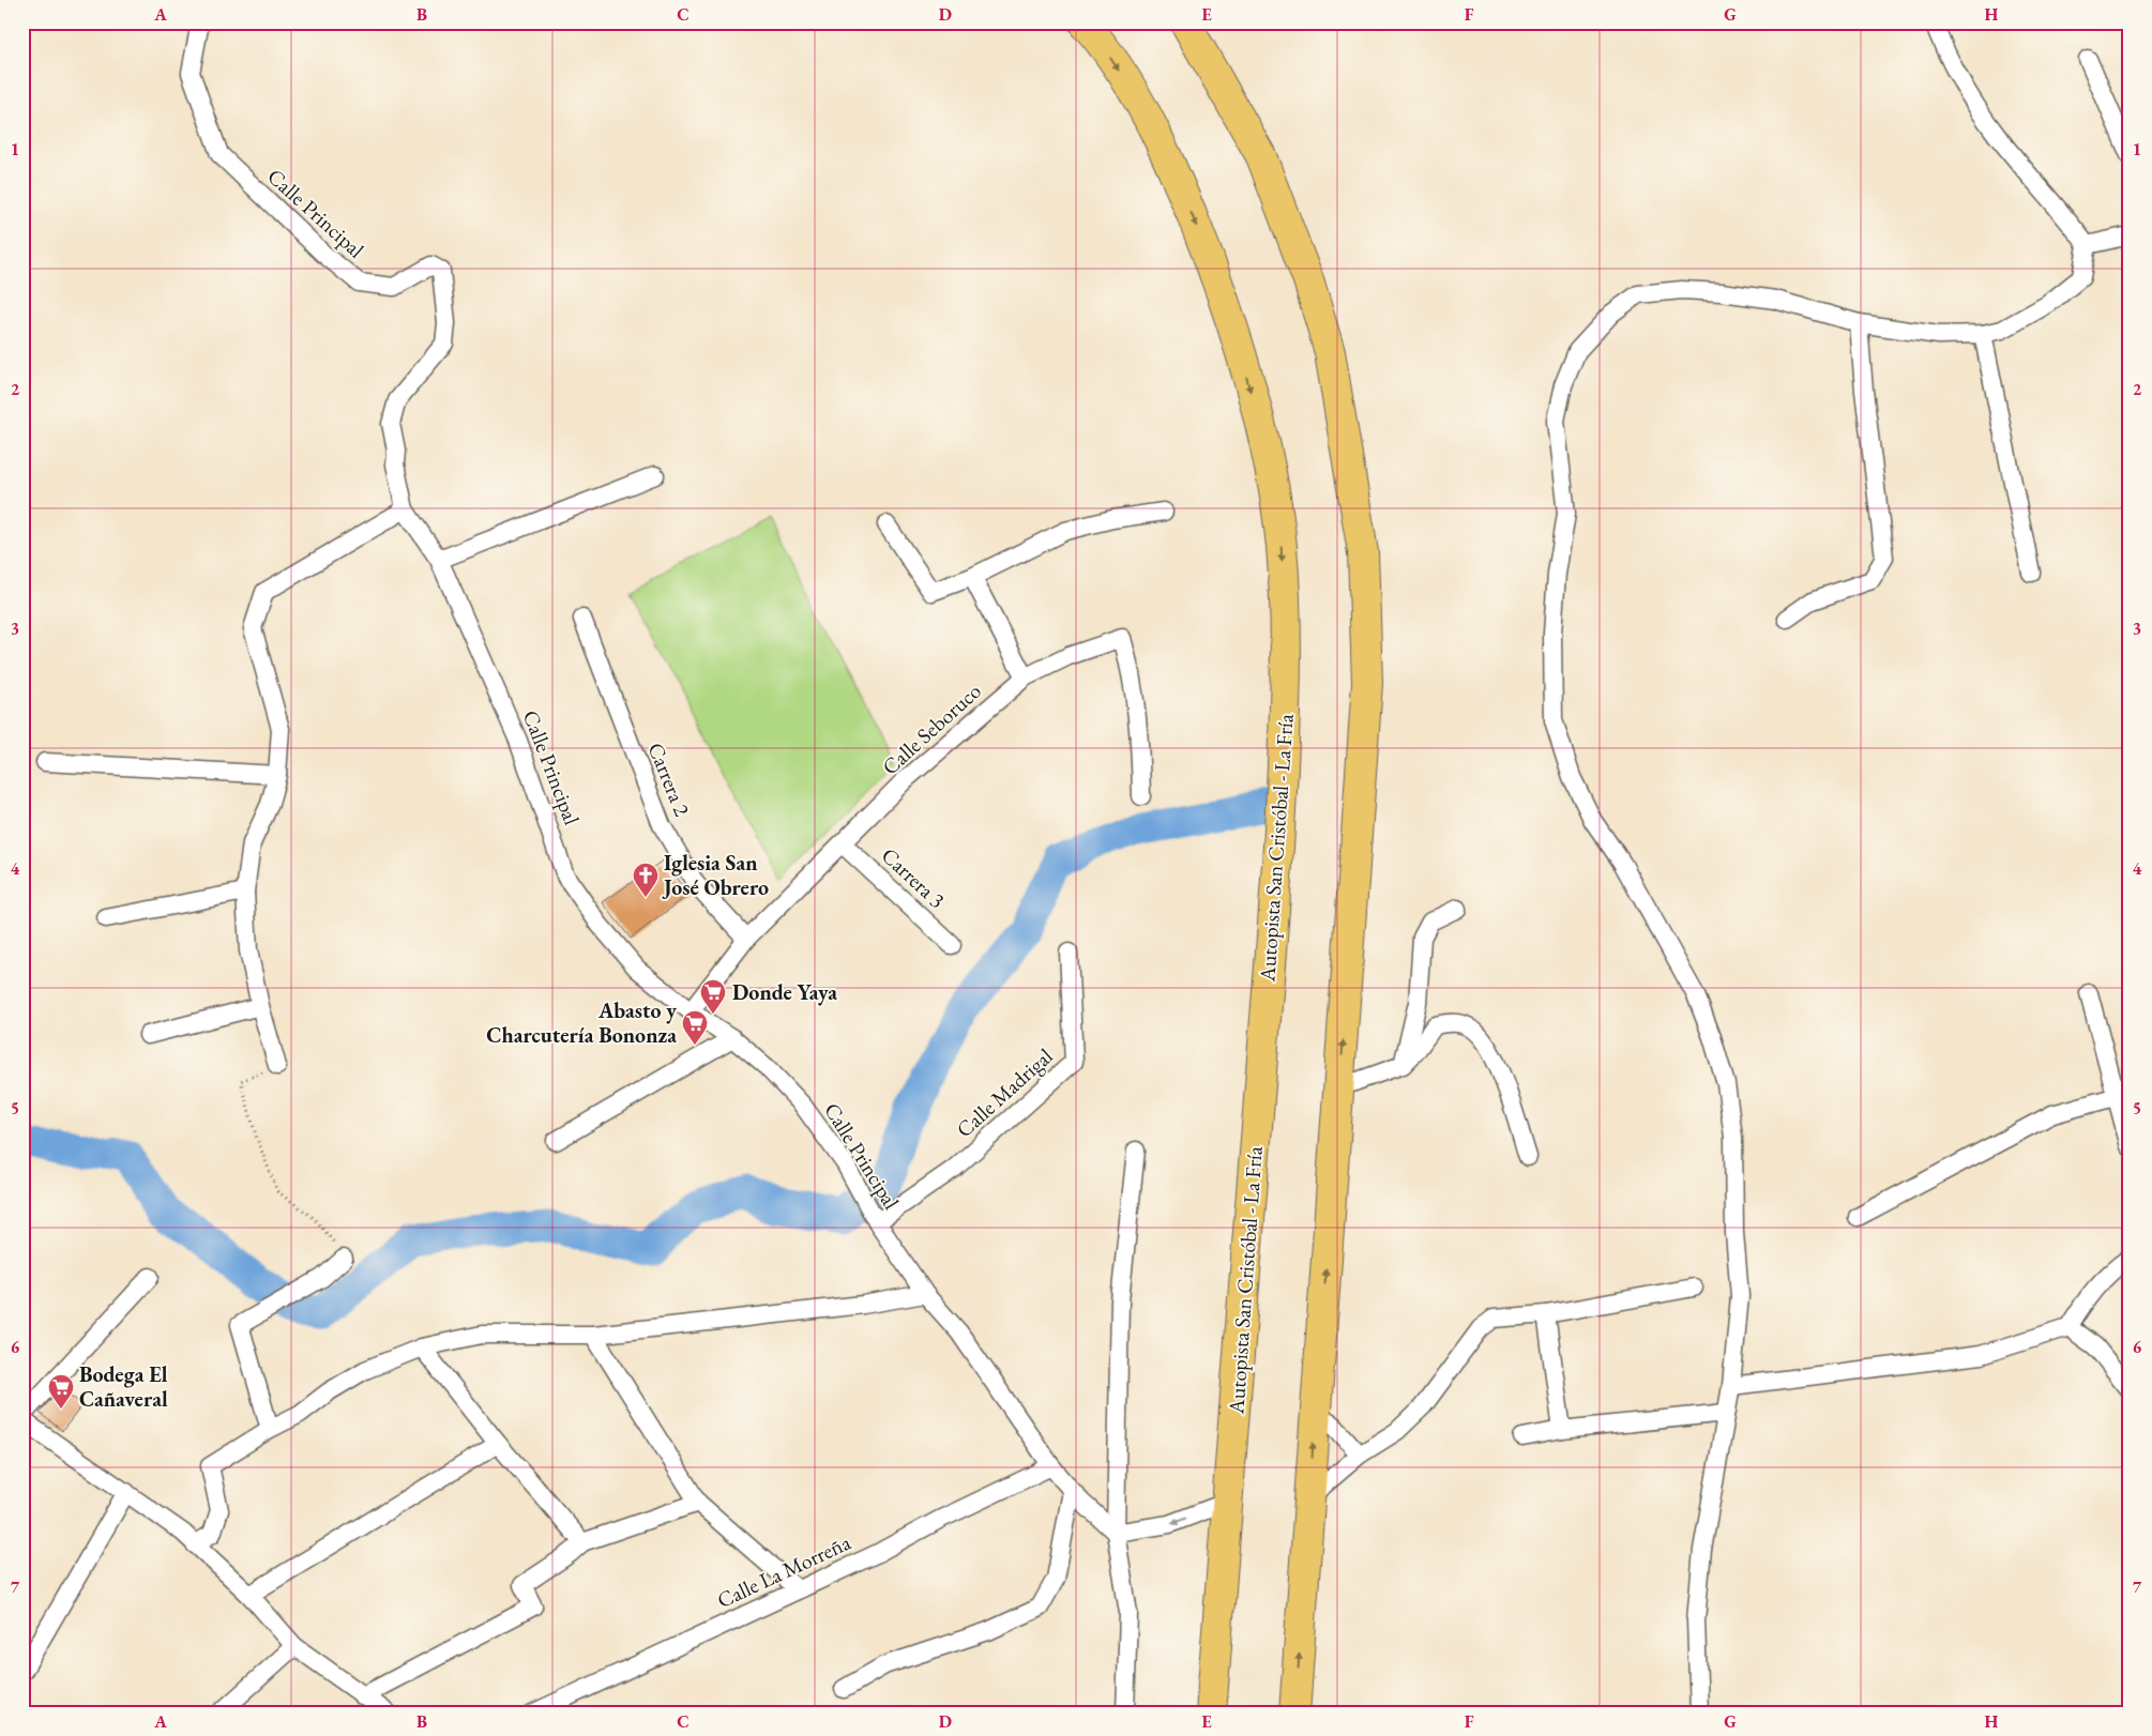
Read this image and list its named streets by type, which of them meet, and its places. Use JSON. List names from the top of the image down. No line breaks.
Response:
{"streets":{"highway":["Autopista San Cristóbal - La Fría"],"street":["Calle Principal","Calle Seboruco","Carrera 2","Carrera 3","Calle Madrigal","Calle La Morreña"]},"crossings":[["Calle Principal","Calle Seboruco"],["Calle Principal","Calle Madrigal"],["Calle Principal","Calle La Morreña"],["Calle Seboruco","Carrera 2"],["Calle Seboruco","Carrera 3"]],"places":{"church":["Iglesia San José Obrero"],"supermarket":["Donde Yaya","Abasto y Charcutería Bononza","Bodega El Cañaveral"]},"grid":{"columns":["A","B","C","D","E","F","G","H"],"rows":["1","2","3","4","5","6","7"]}}
